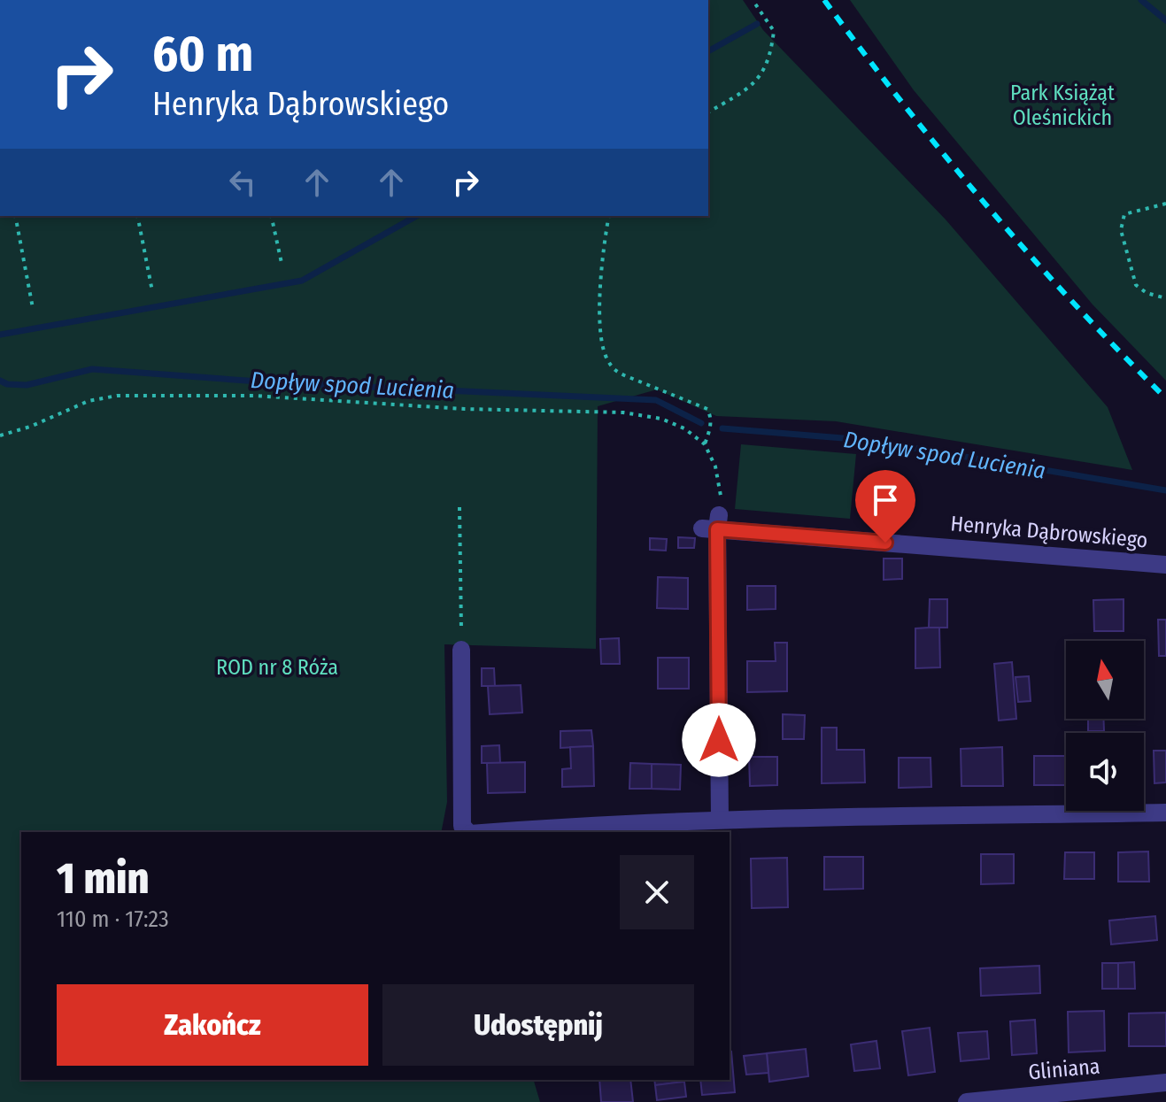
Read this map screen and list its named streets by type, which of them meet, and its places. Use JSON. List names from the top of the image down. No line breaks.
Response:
{"streets":{"street":["Henryka Dąbrowskiego","Gliniana"]},"water":["Dopływ spod Lucienia"],"parks":["Park Książąt Oleśnickich","ROD nr 8 Róża"],"north":"top","page":{"turn":["60 m","Henryka Dąbrowskiego"],"heading":["1 min","110 m · 17:23"],"buttons":["Zakończ","Udostępnij"]}}
